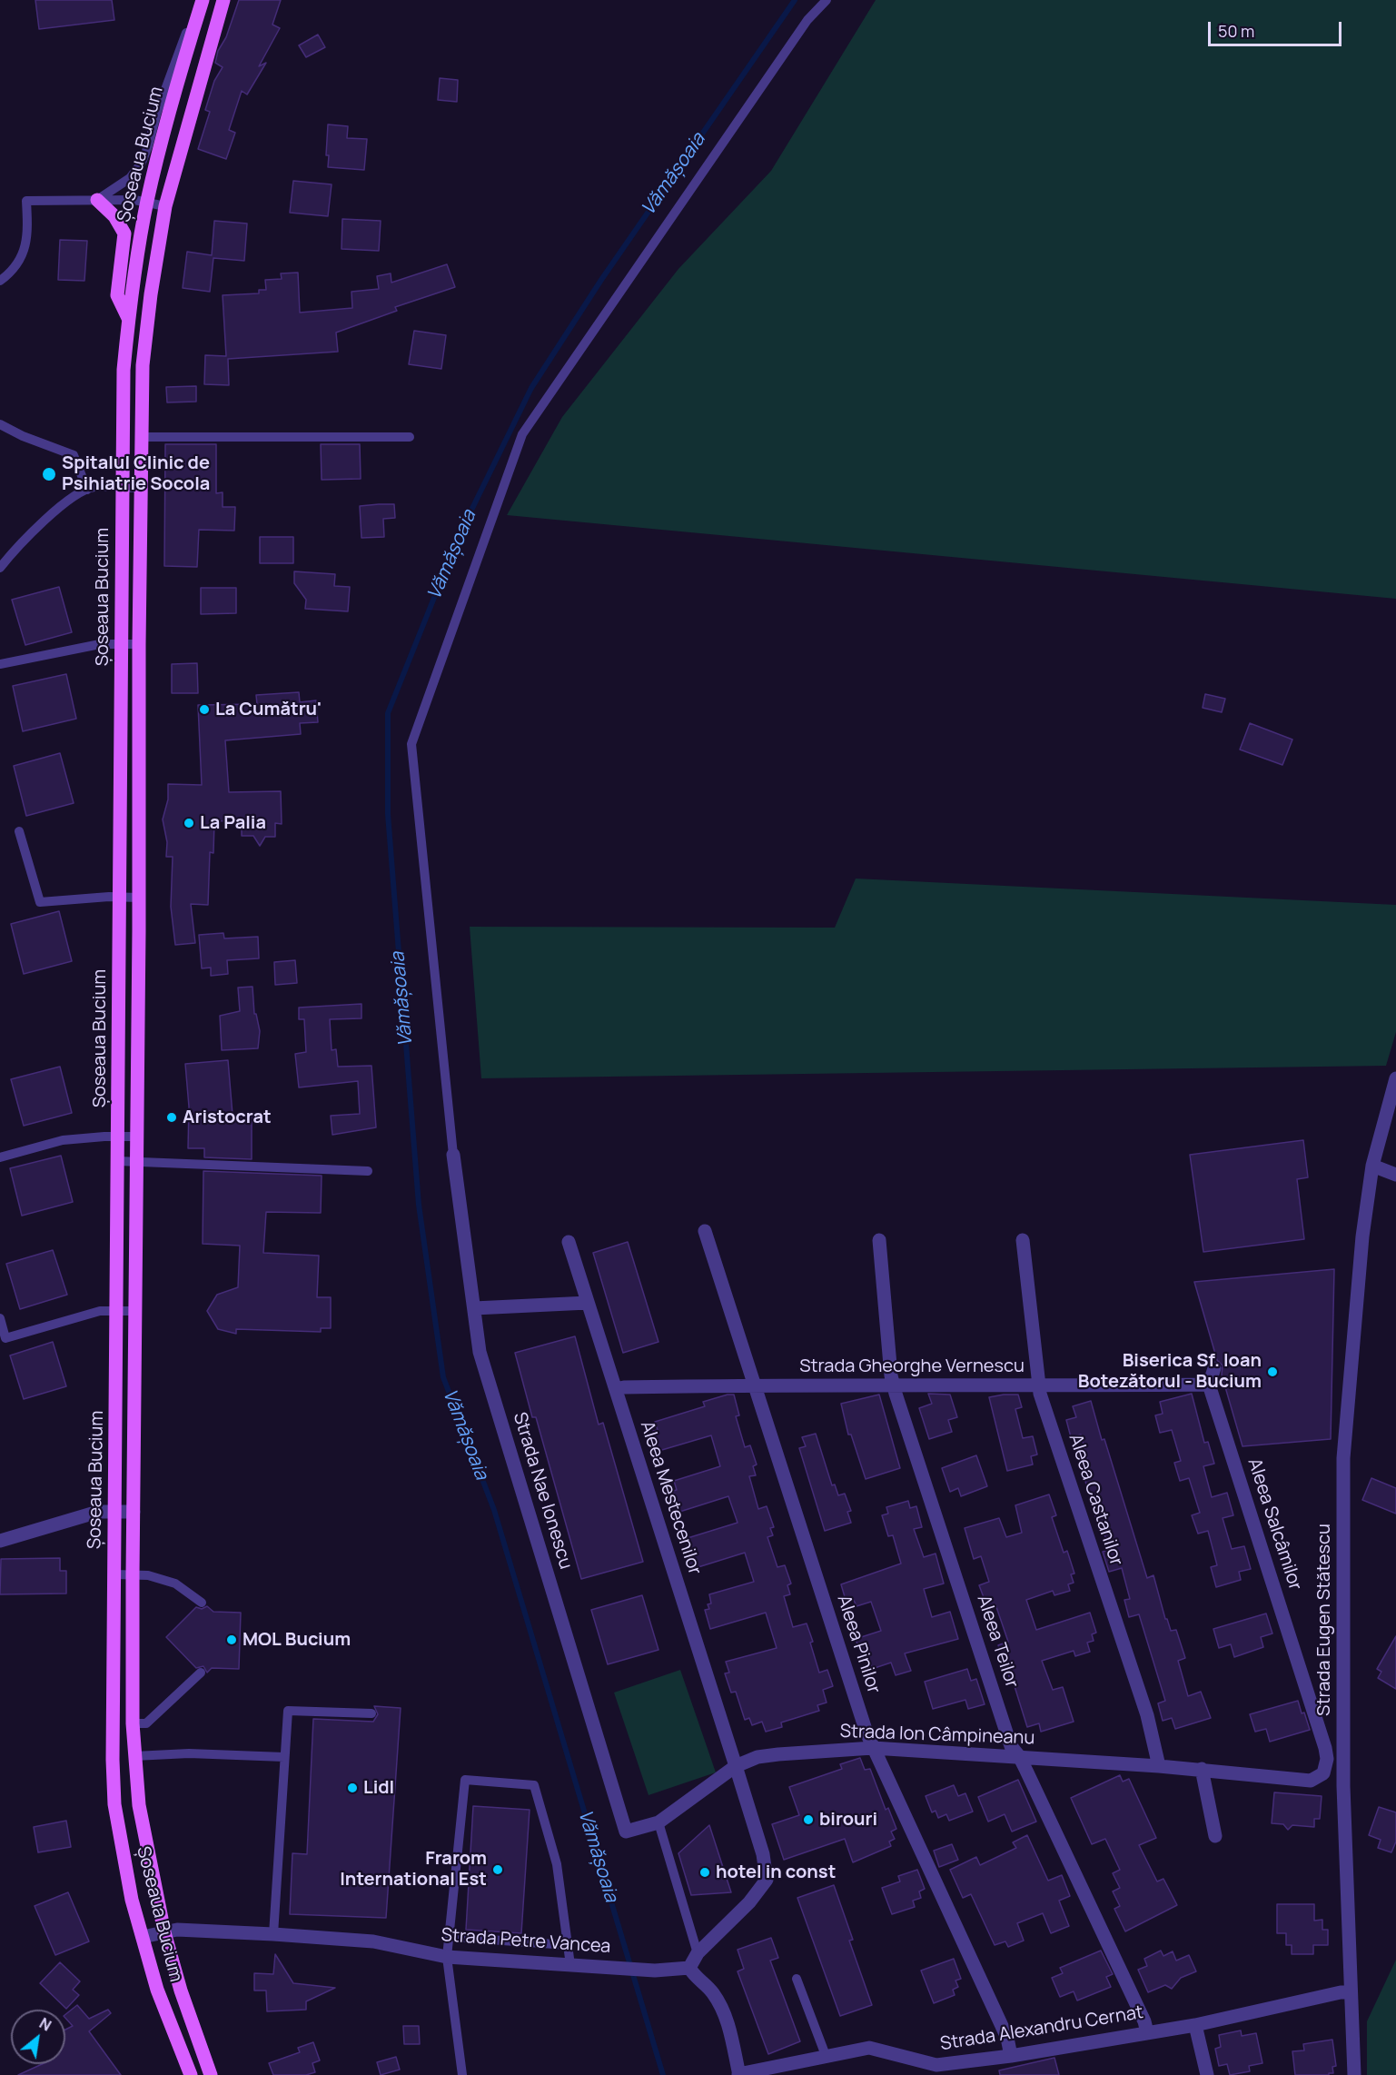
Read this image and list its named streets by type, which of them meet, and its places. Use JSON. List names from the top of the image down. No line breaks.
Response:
{"streets":{"main road":["Șoseaua Bucium"],"street":["Strada Gheorghe Vernescu","Strada Nae Ionescu","Aleea Mestecenilor","Aleea Castanilor","Aleea Salcâmilor","Strada Eugen Stătescu","Aleea Teilor","Aleea Pinilor","Strada Ion Câmpineanu","Strada Petre Vancea","Strada Alexandru Cernat"]},"crossings":[["Șoseaua Bucium","Strada Petre Vancea"],["Strada Gheorghe Vernescu","Aleea Mestecenilor"],["Strada Gheorghe Vernescu","Aleea Castanilor"],["Strada Gheorghe Vernescu","Aleea Salcâmilor"],["Strada Gheorghe Vernescu","Aleea Teilor"],["Strada Gheorghe Vernescu","Aleea Pinilor"],["Strada Nae Ionescu","Strada Ion Câmpineanu"],["Aleea Mestecenilor","Strada Ion Câmpineanu"],["Aleea Castanilor","Strada Ion Câmpineanu"],["Aleea Salcâmilor","Strada Ion Câmpineanu"],["Strada Eugen Stătescu","Strada Alexandru Cernat"],["Aleea Teilor","Strada Ion Câmpineanu"],["Aleea Teilor","Strada Alexandru Cernat"],["Aleea Pinilor","Strada Ion Câmpineanu"],["Aleea Pinilor","Strada Alexandru Cernat"]],"water":["Vămășoaia"],"places":["Spitalul Clinic de Psihiatrie Socola","La Cumătru'","La Palia","Aristocrat","Biserica Sf. Ioan Botezătorul - Bucium","MOL Bucium","Lidl","birouri","Frarom International Est","hotel in const"],"scale_bar":"50 m","north":"top right"}
